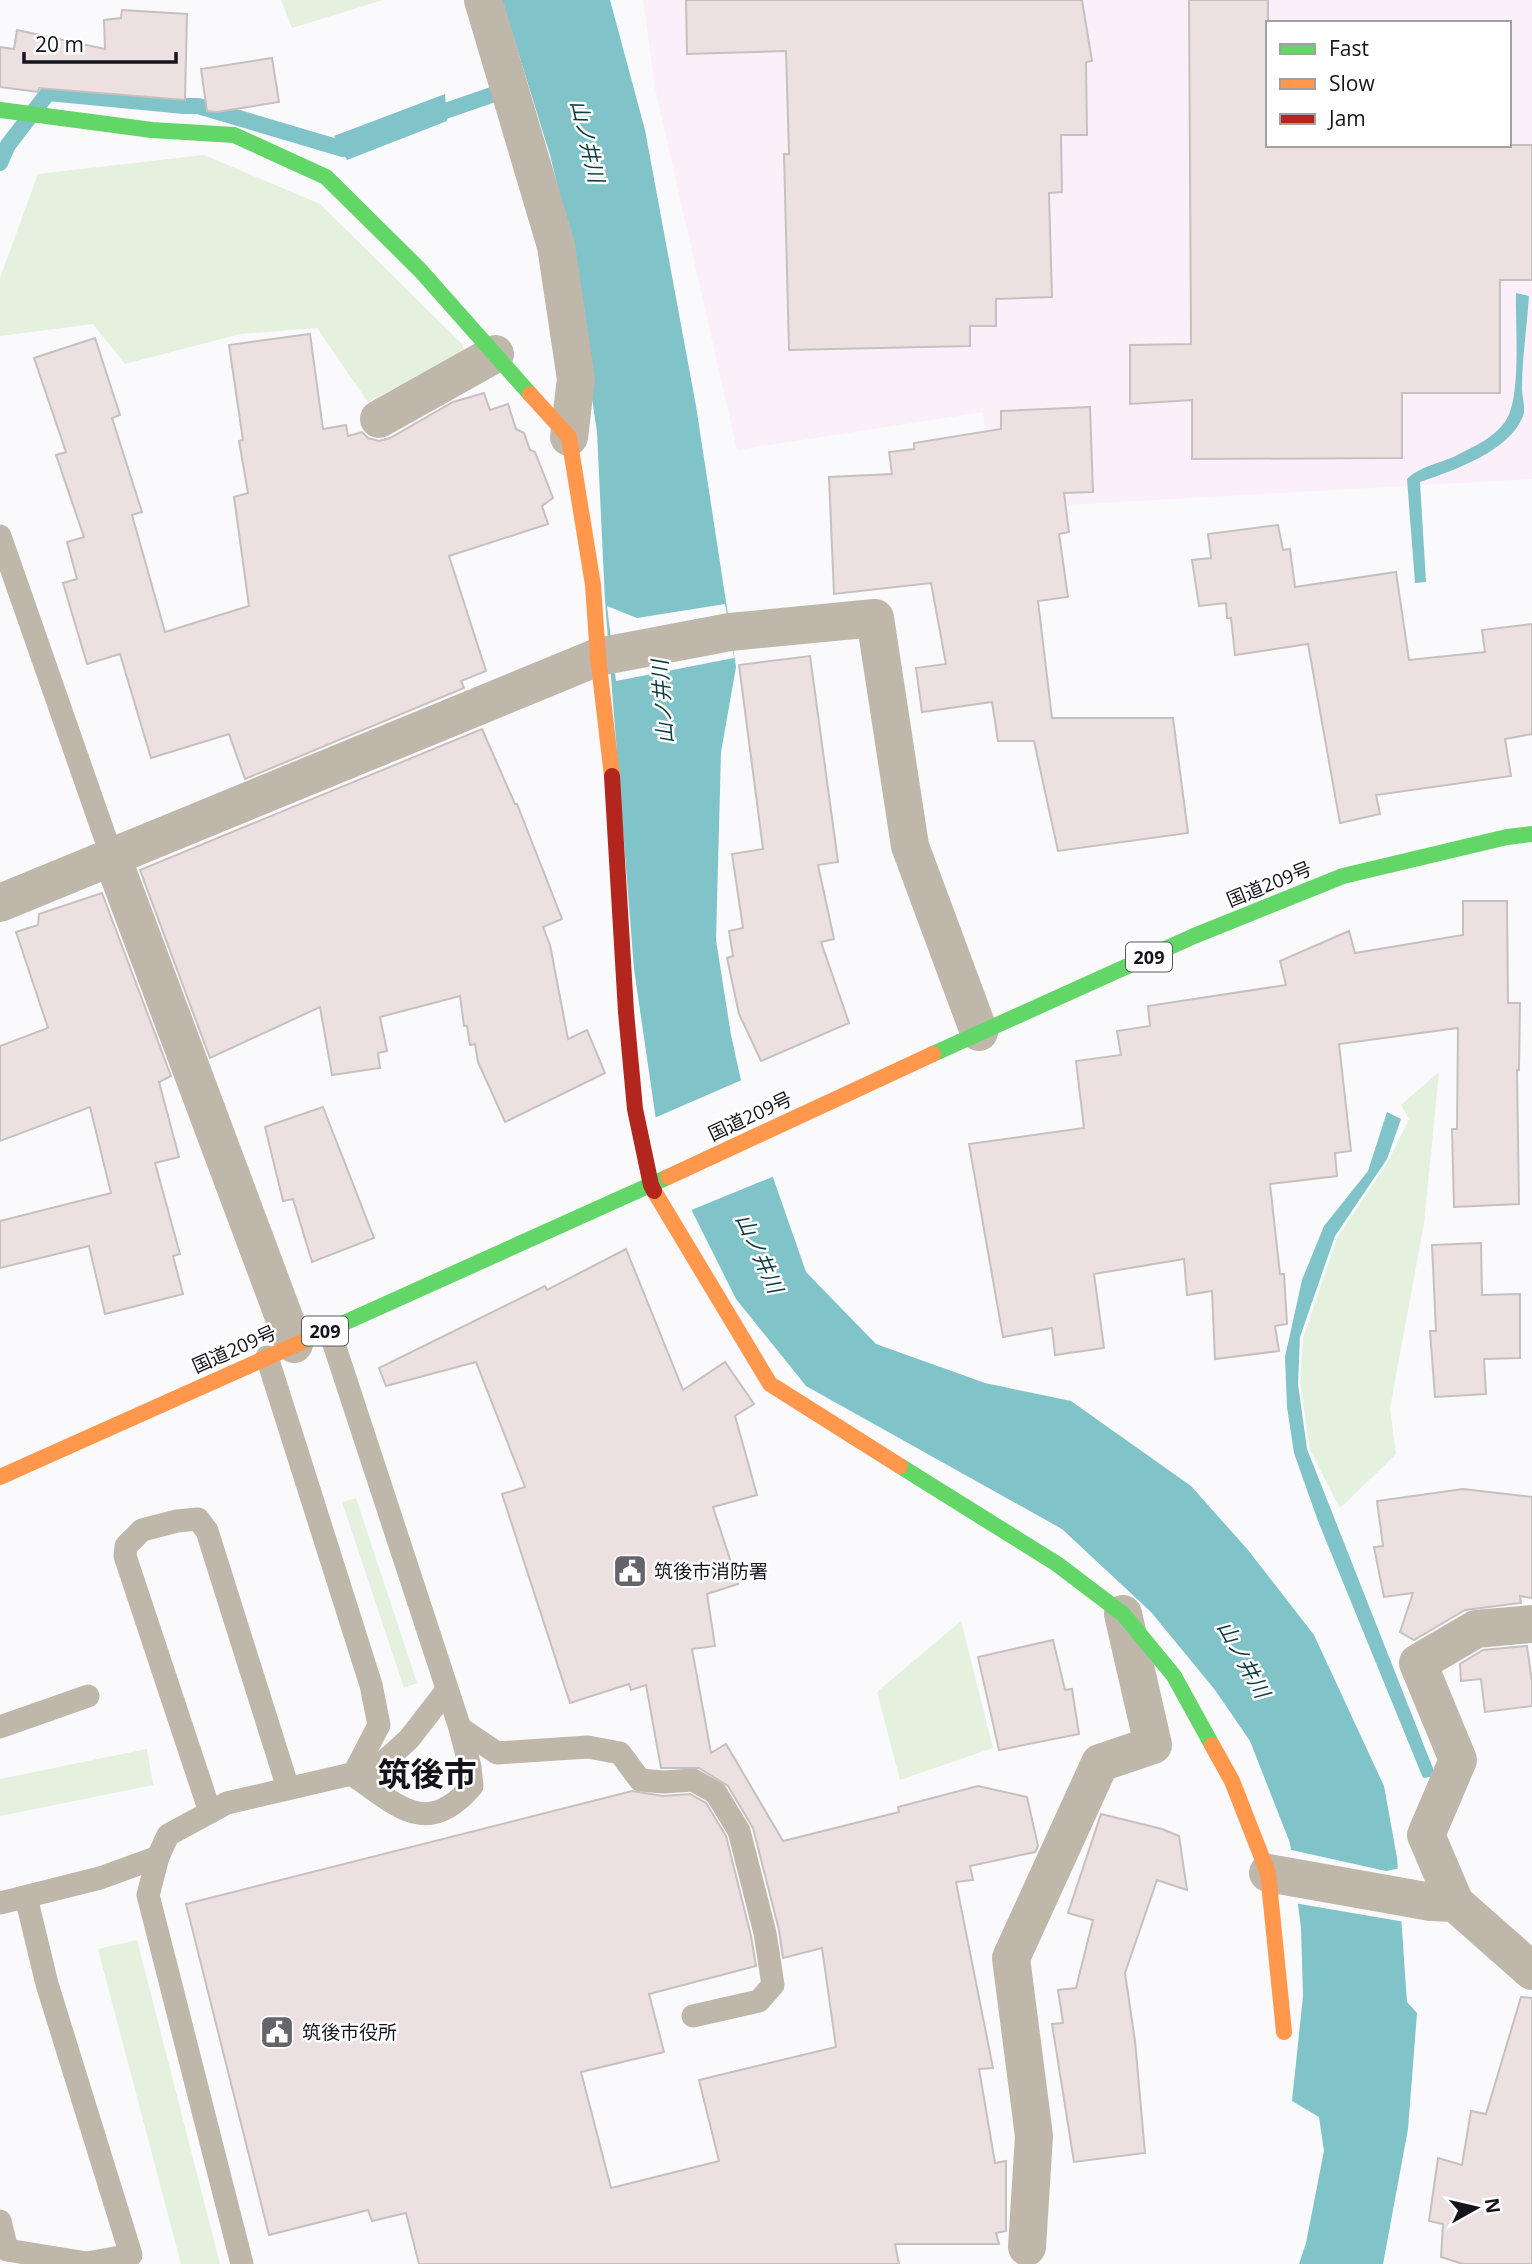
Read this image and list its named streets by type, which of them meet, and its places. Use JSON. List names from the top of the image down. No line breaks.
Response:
{"streets":{"main road":["国道209号","209"]},"districts":["筑後市"],"water":["山ノ井川"],"places":{"public building":["筑後市消防署","筑後市役所"]},"legend":["Fast","Slow","Jam"],"scale_bar":"20 m","north":"right"}
